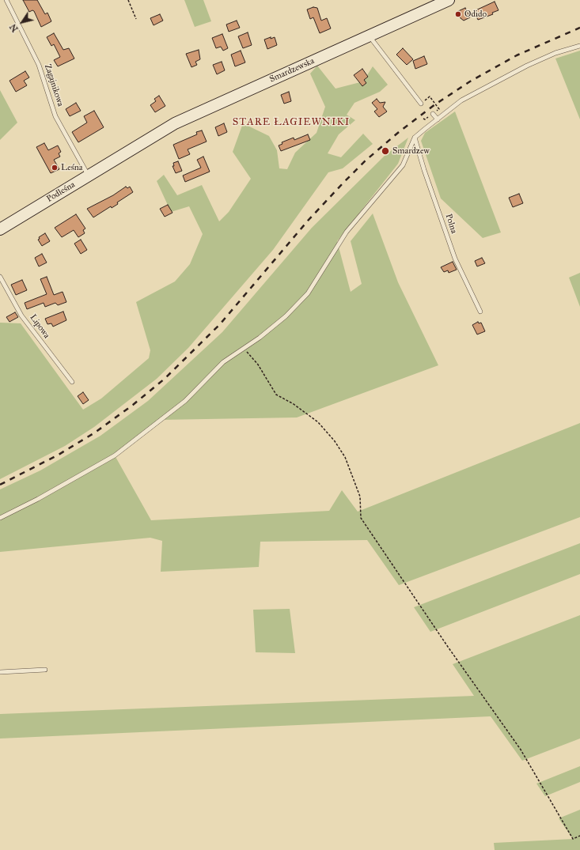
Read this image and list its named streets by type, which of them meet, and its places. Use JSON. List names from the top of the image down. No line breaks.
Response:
{"streets":{"street":["Smardzewska","Podleśna"],"lane":["Zagajnikowa","Polna","Lipowa"]},"crossings":[["Smardzewska","Podleśna"],["Zagajnikowa","Podleśna"]],"districts":["STARE ŁAGIEWNIKI"],"places":["Odido","Smardzew","Leśna"],"north":"bottom left"}
